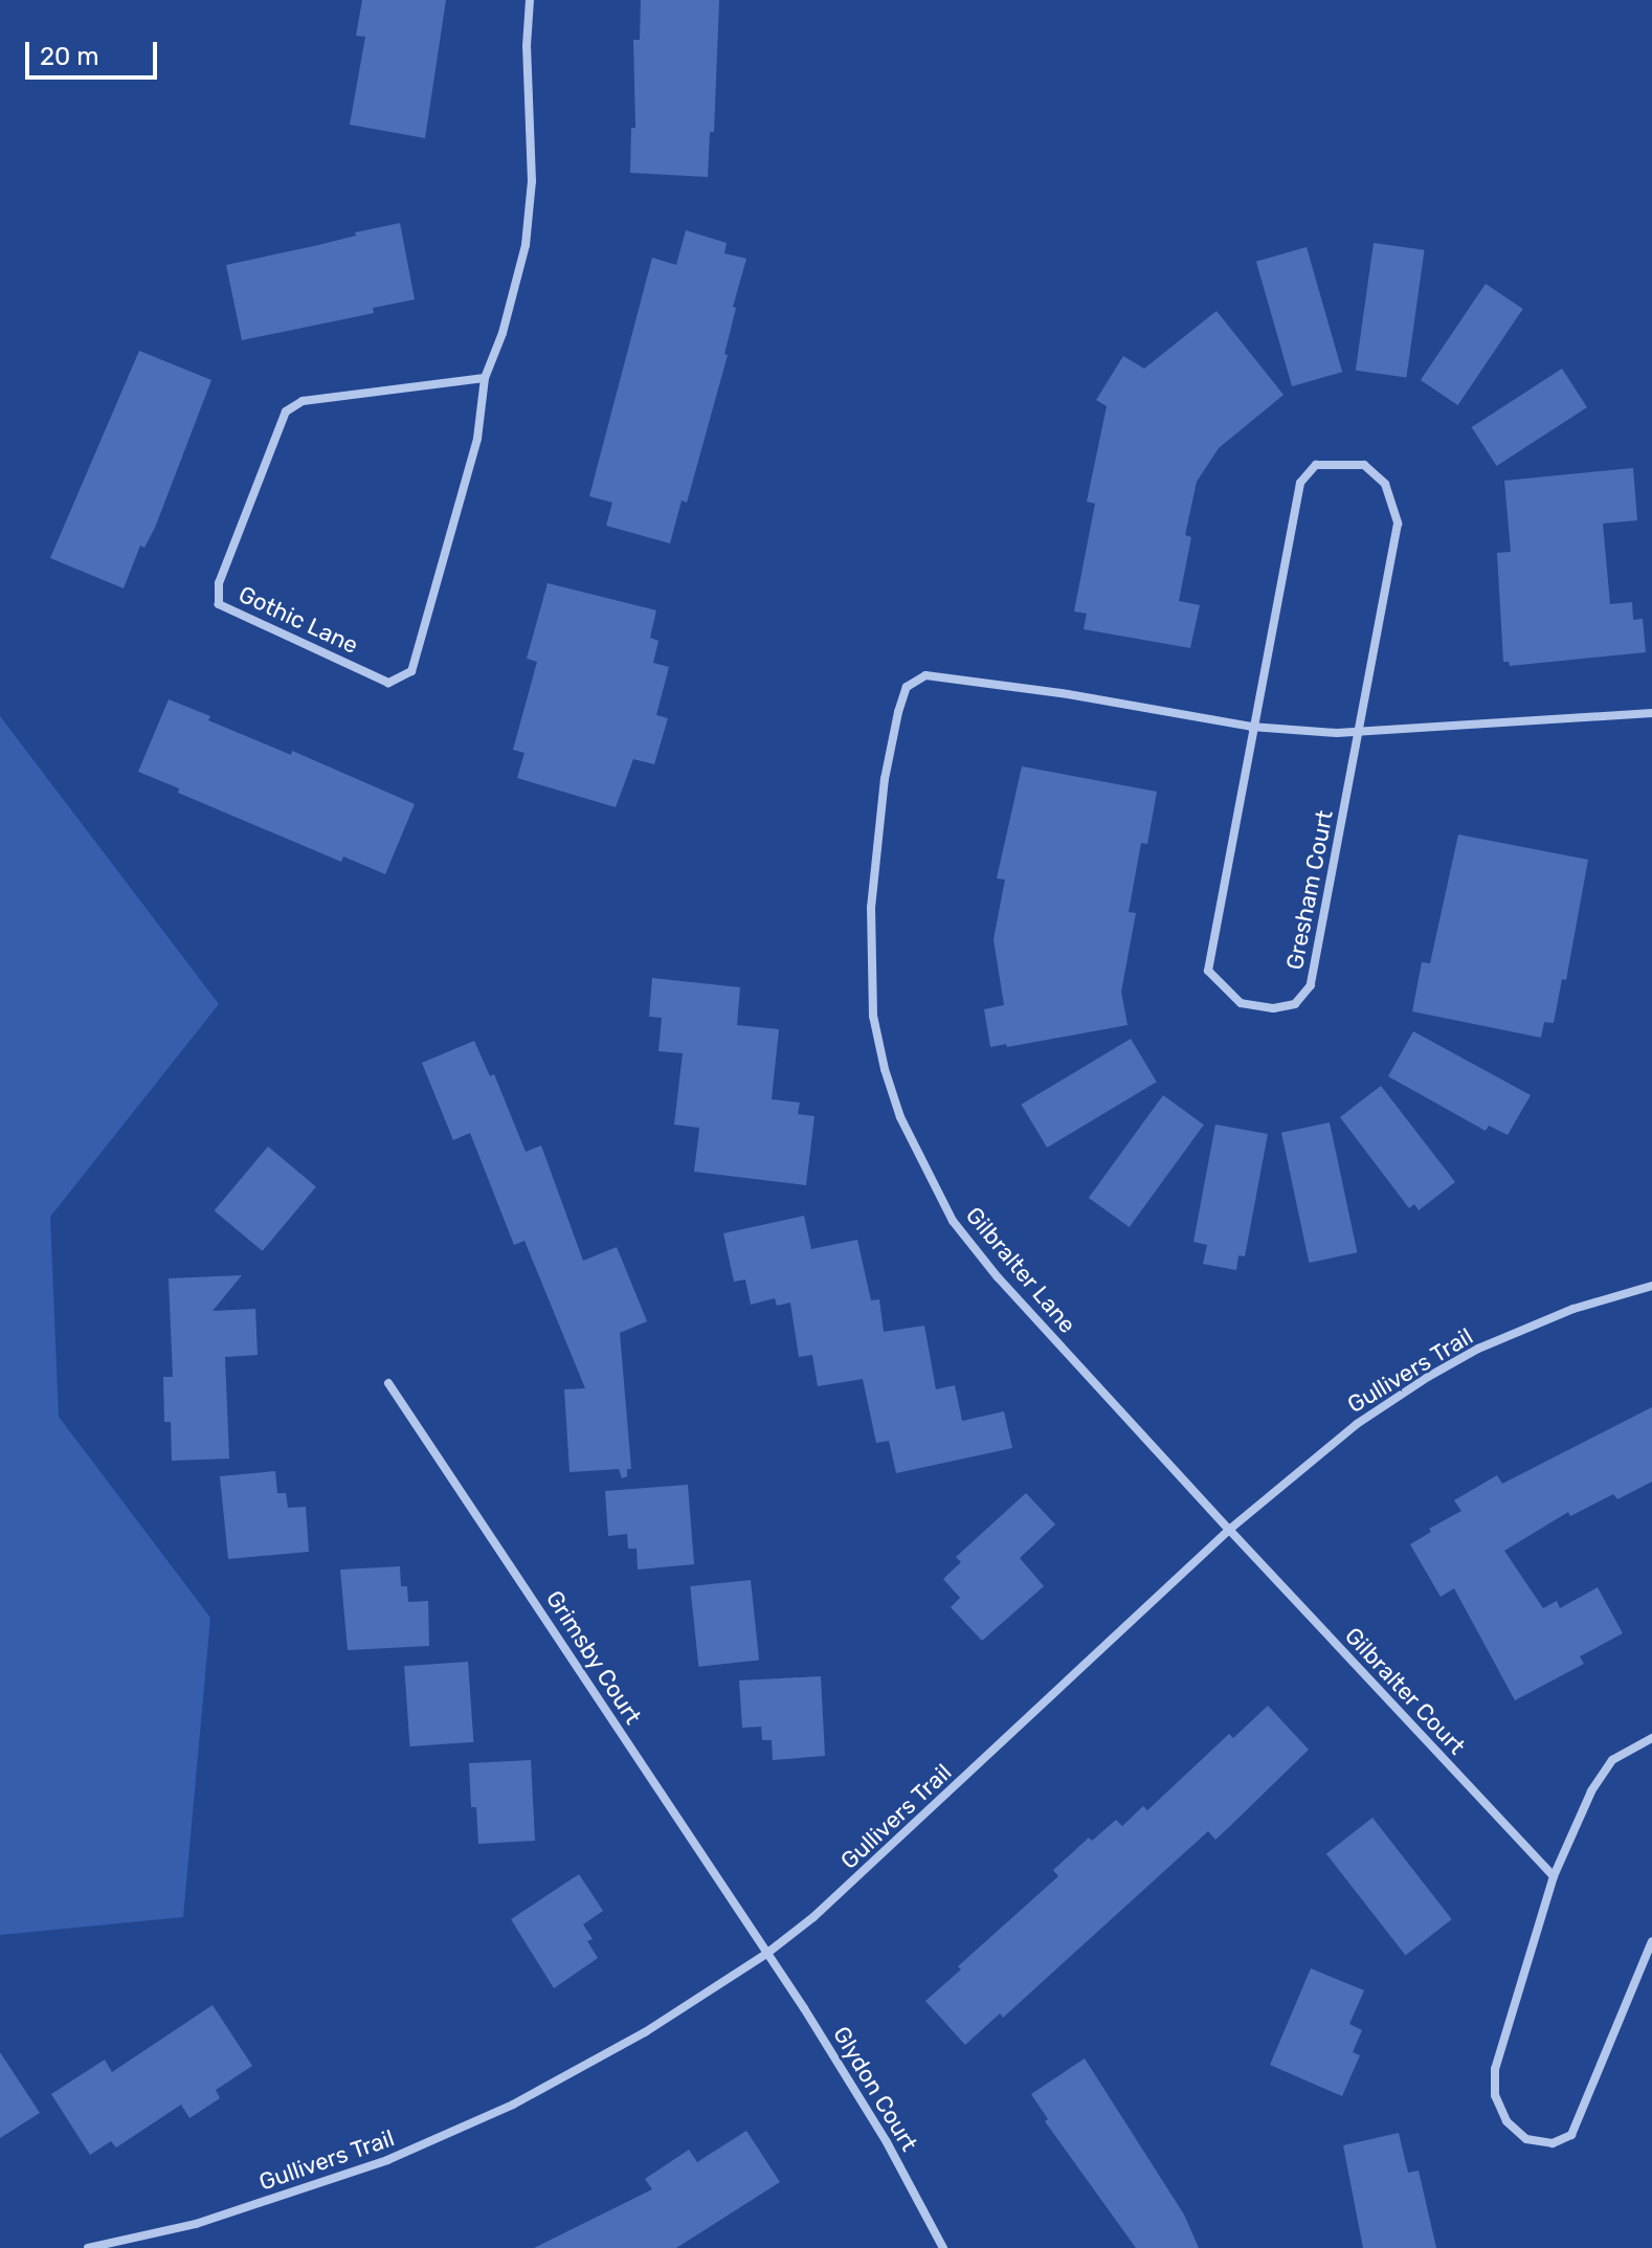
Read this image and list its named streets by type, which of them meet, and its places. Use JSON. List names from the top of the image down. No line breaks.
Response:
{"streets":{"street":["Gothic Lane","Gresham Court","Gilbralter Lane","Gullivers Trail","Grimsby Court","Gilbralter Court","Glydon Court"]},"crossings":[["Gresham Court","Gilbralter Lane"],["Gilbralter Lane","Gullivers Trail"],["Gilbralter Lane","Gilbralter Court"],["Gullivers Trail","Grimsby Court"],["Gullivers Trail","Gilbralter Court"],["Gullivers Trail","Glydon Court"],["Grimsby Court","Glydon Court"]],"scale_bar":"20 m"}
